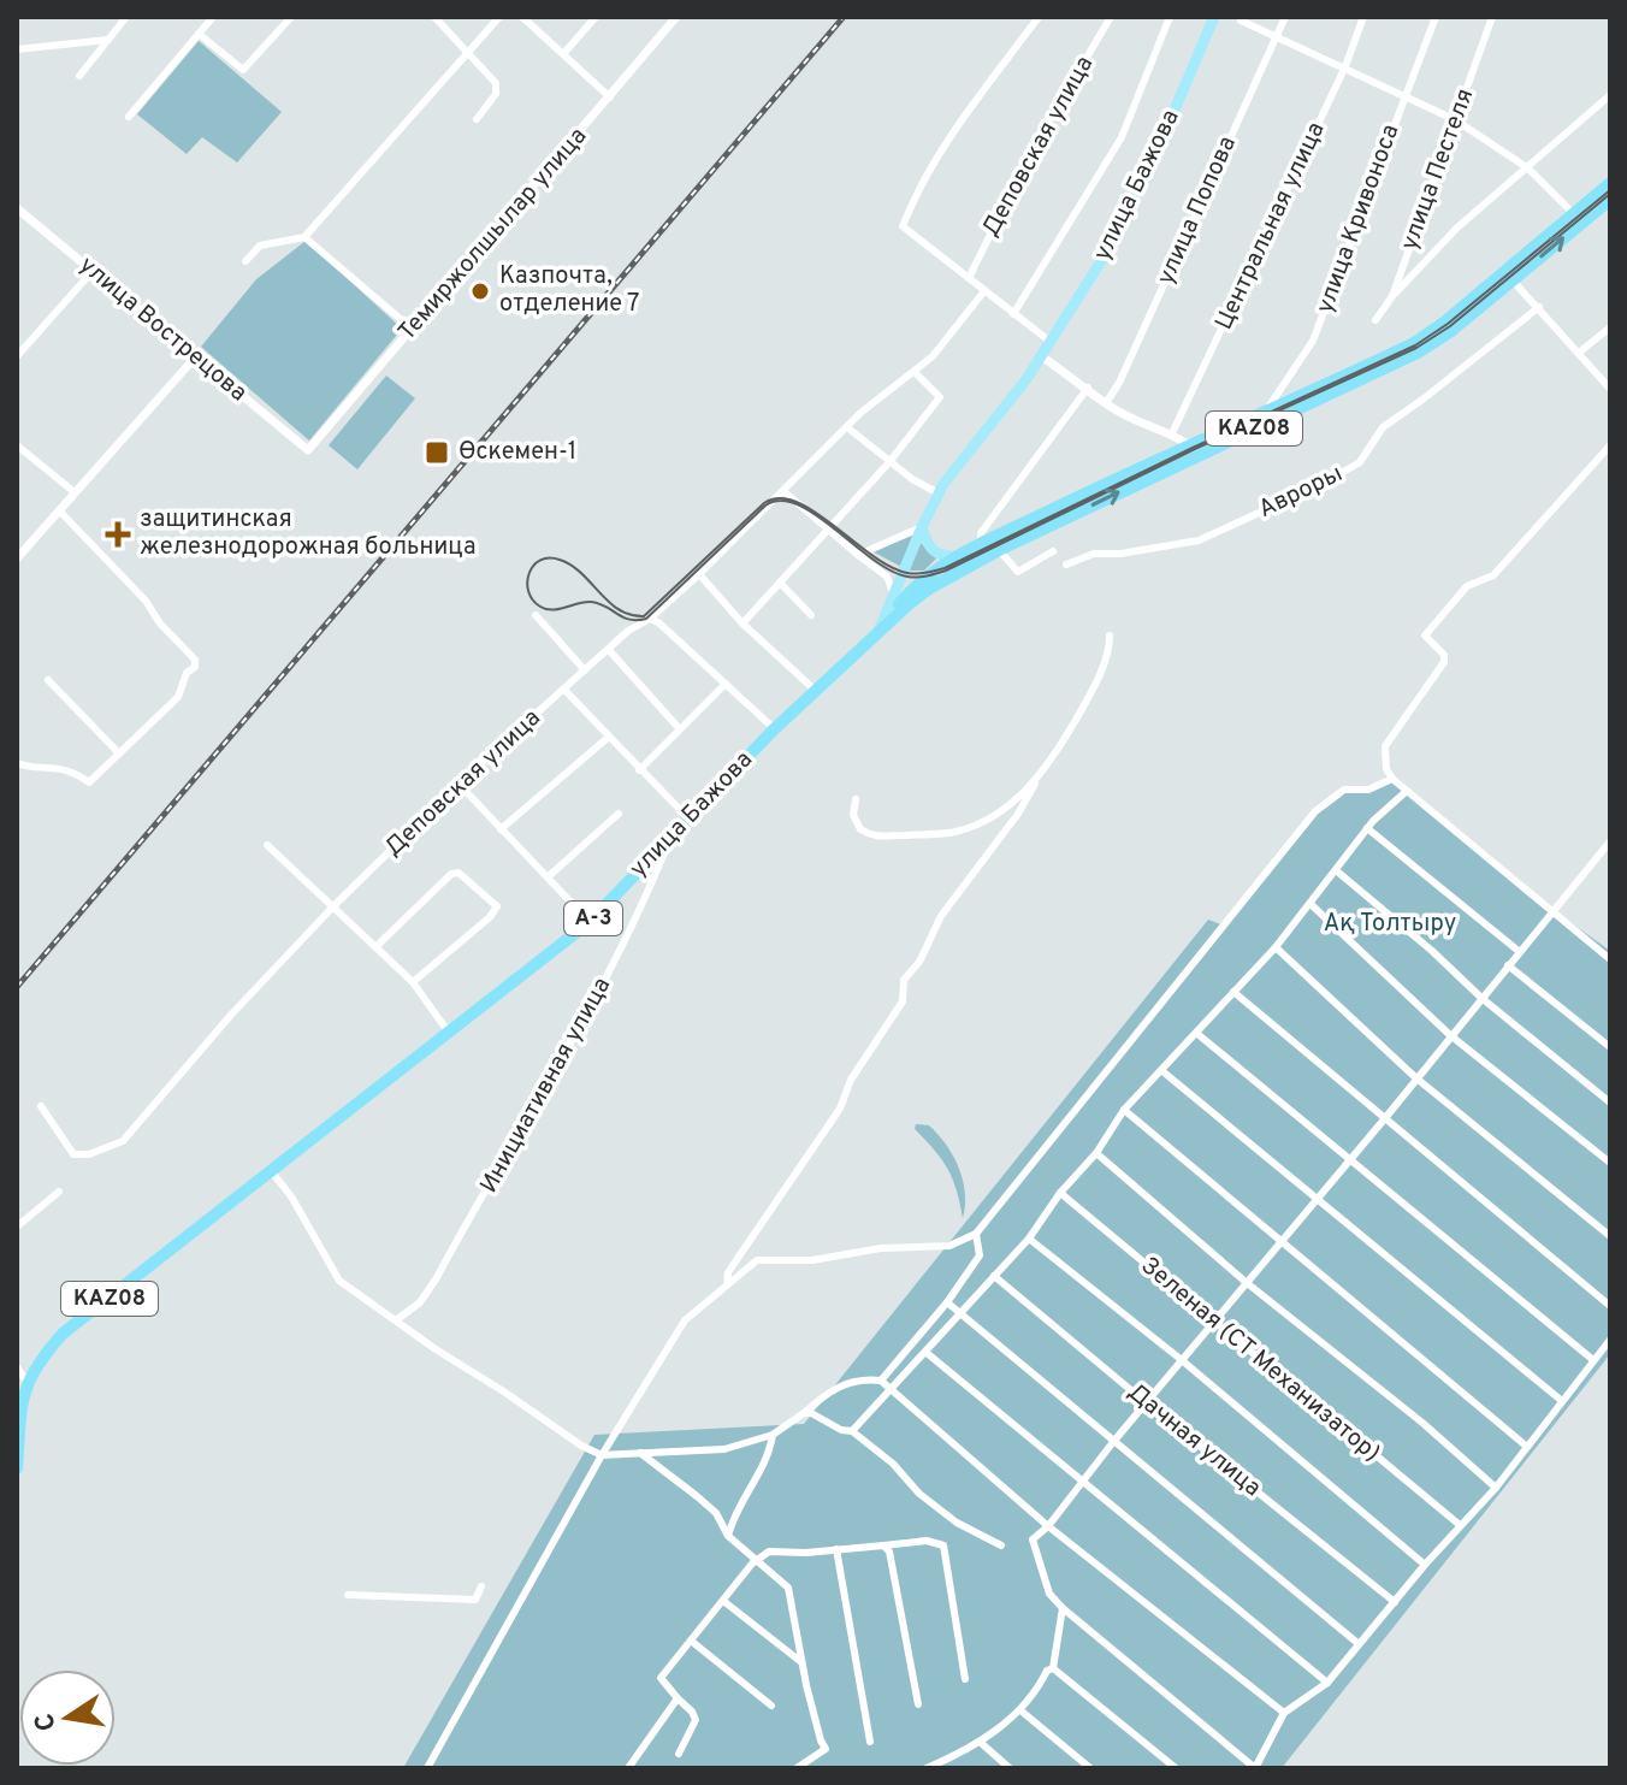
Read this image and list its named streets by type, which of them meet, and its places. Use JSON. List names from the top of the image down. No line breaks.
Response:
{"streets":{"highway":["улица Бажова","KAZ08","A-3"],"street":["Деповская улица","улица Пестеля","улица Попова","улица Кривоноса","Центральная улица","Темиржолшылар улица","улица Вострецова","Авроры","Инициативная улица","Зеленая (СТ Механизатор)","Дачная улица"]},"crossings":[["улица Бажова","KAZ08"],["улица Бажова","Инициативная улица"],["улица Кривоноса","KAZ08"],["Темиржолшылар улица","улица Вострецова"]],"parks":["Ақ Толтыру"],"places":{"other":["Казпочта, отделение 7"],"transit":["Өскемен-1"],"health":["защитинская железнодорожная больница"]},"north":"left"}
